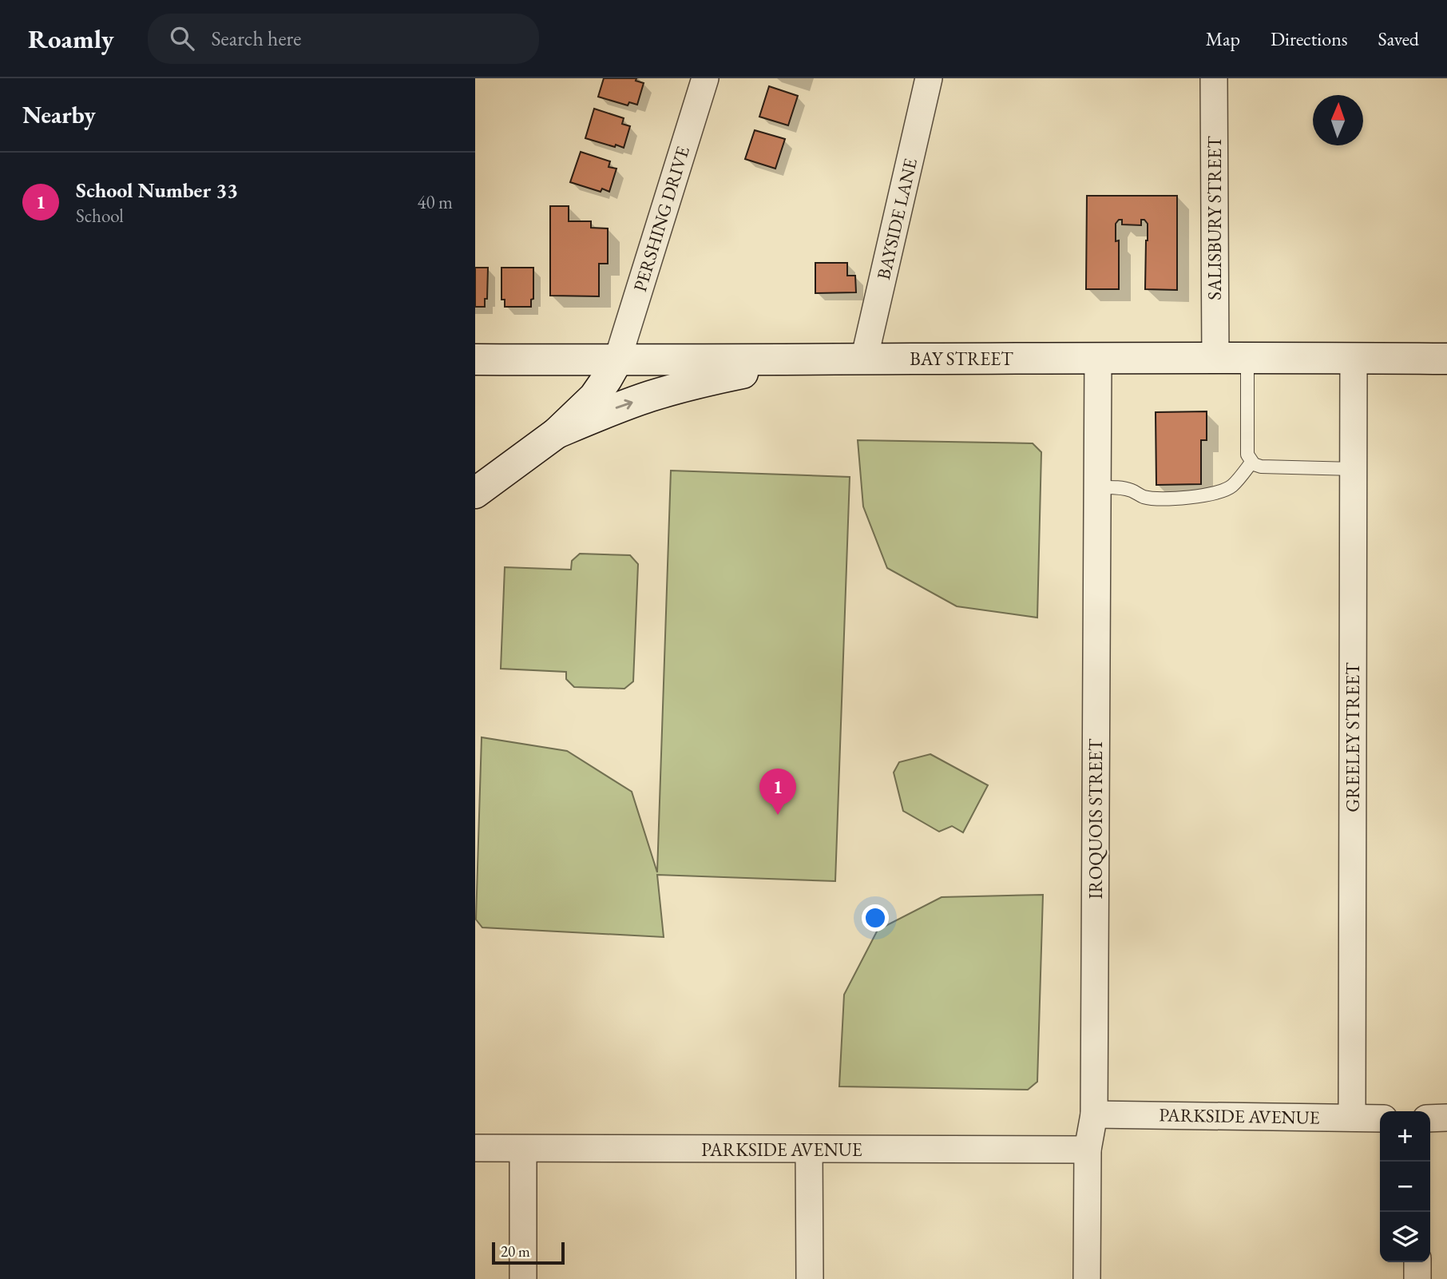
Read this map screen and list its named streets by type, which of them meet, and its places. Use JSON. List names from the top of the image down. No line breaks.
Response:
{"streets":{"street":["SALISBURY STREET","PERSHING DRIVE","BAYSIDE LANE","BAY STREET","GREELEY STREET","IROQUOIS STREET","PARKSIDE AVENUE"]},"crossings":[["SALISBURY STREET","BAY STREET"],["PERSHING DRIVE","BAY STREET"],["BAYSIDE LANE","BAY STREET"],["BAY STREET","GREELEY STREET"],["BAY STREET","IROQUOIS STREET"],["GREELEY STREET","PARKSIDE AVENUE"],["IROQUOIS STREET","PARKSIDE AVENUE"]],"scale_bar":"20 m","north":"top","page":{"header":"Roamly","search":"Search here","nav":["Map","Directions","Saved"],"heading":"Nearby","list":[{"mark":"1","name":"School Number 33","note":"School","value":"40 m"}],"pins":"1","map_buttons":["+","−"],"scale":"20 m"}}
